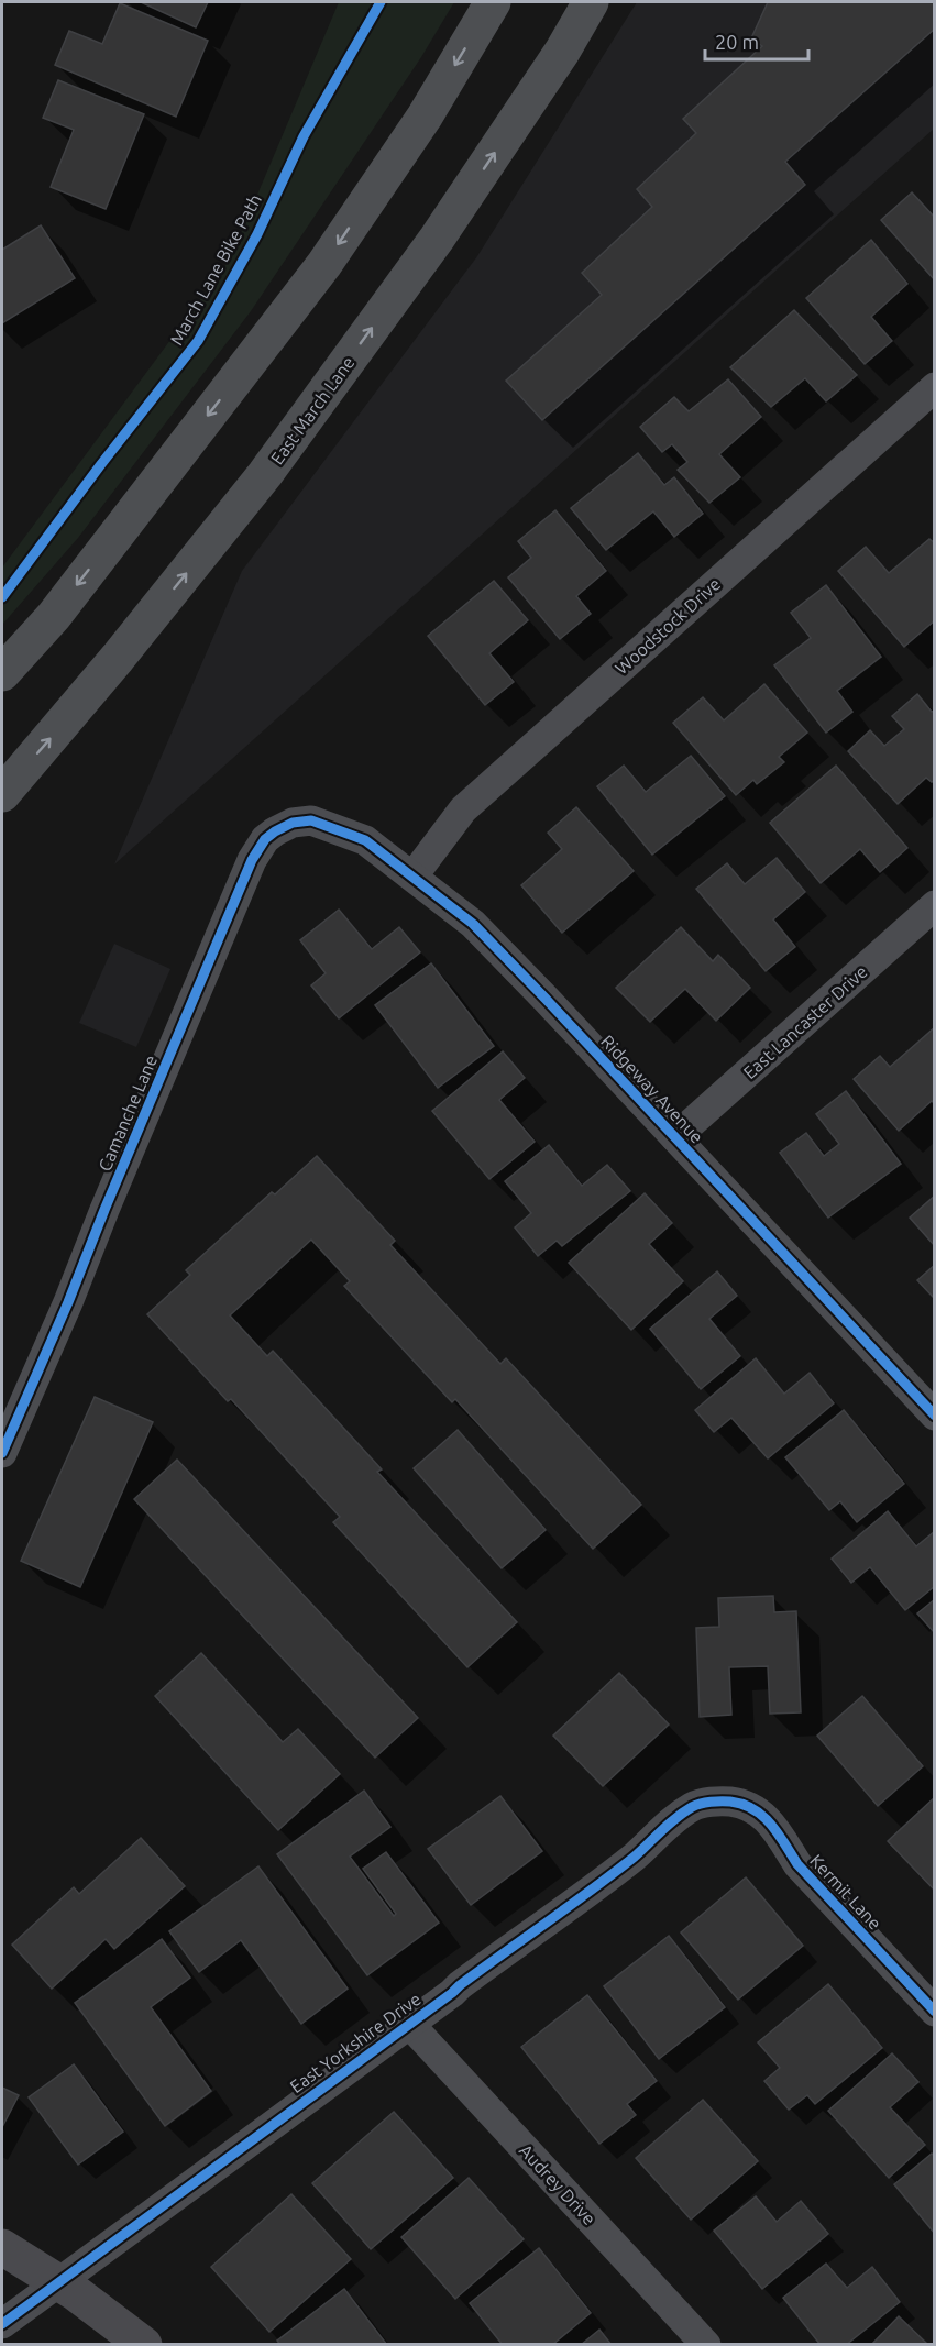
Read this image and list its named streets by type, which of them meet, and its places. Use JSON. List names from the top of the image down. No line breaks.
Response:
{"streets":{"main road":["East March Lane"],"street":["Woodstock Drive","East Lancaster Drive","Ridgeway Avenue","Camanche Lane","Kermit Lane","East Yorkshire Drive","Audrey Drive"],"cycle path":["March Lane Bike Path"]},"crossings":[["Woodstock Drive","Ridgeway Avenue"],["East Lancaster Drive","Ridgeway Avenue"],["Ridgeway Avenue","Camanche Lane"],["Kermit Lane","East Yorkshire Drive"],["East Yorkshire Drive","Audrey Drive"]],"scale_bar":"20 m"}
